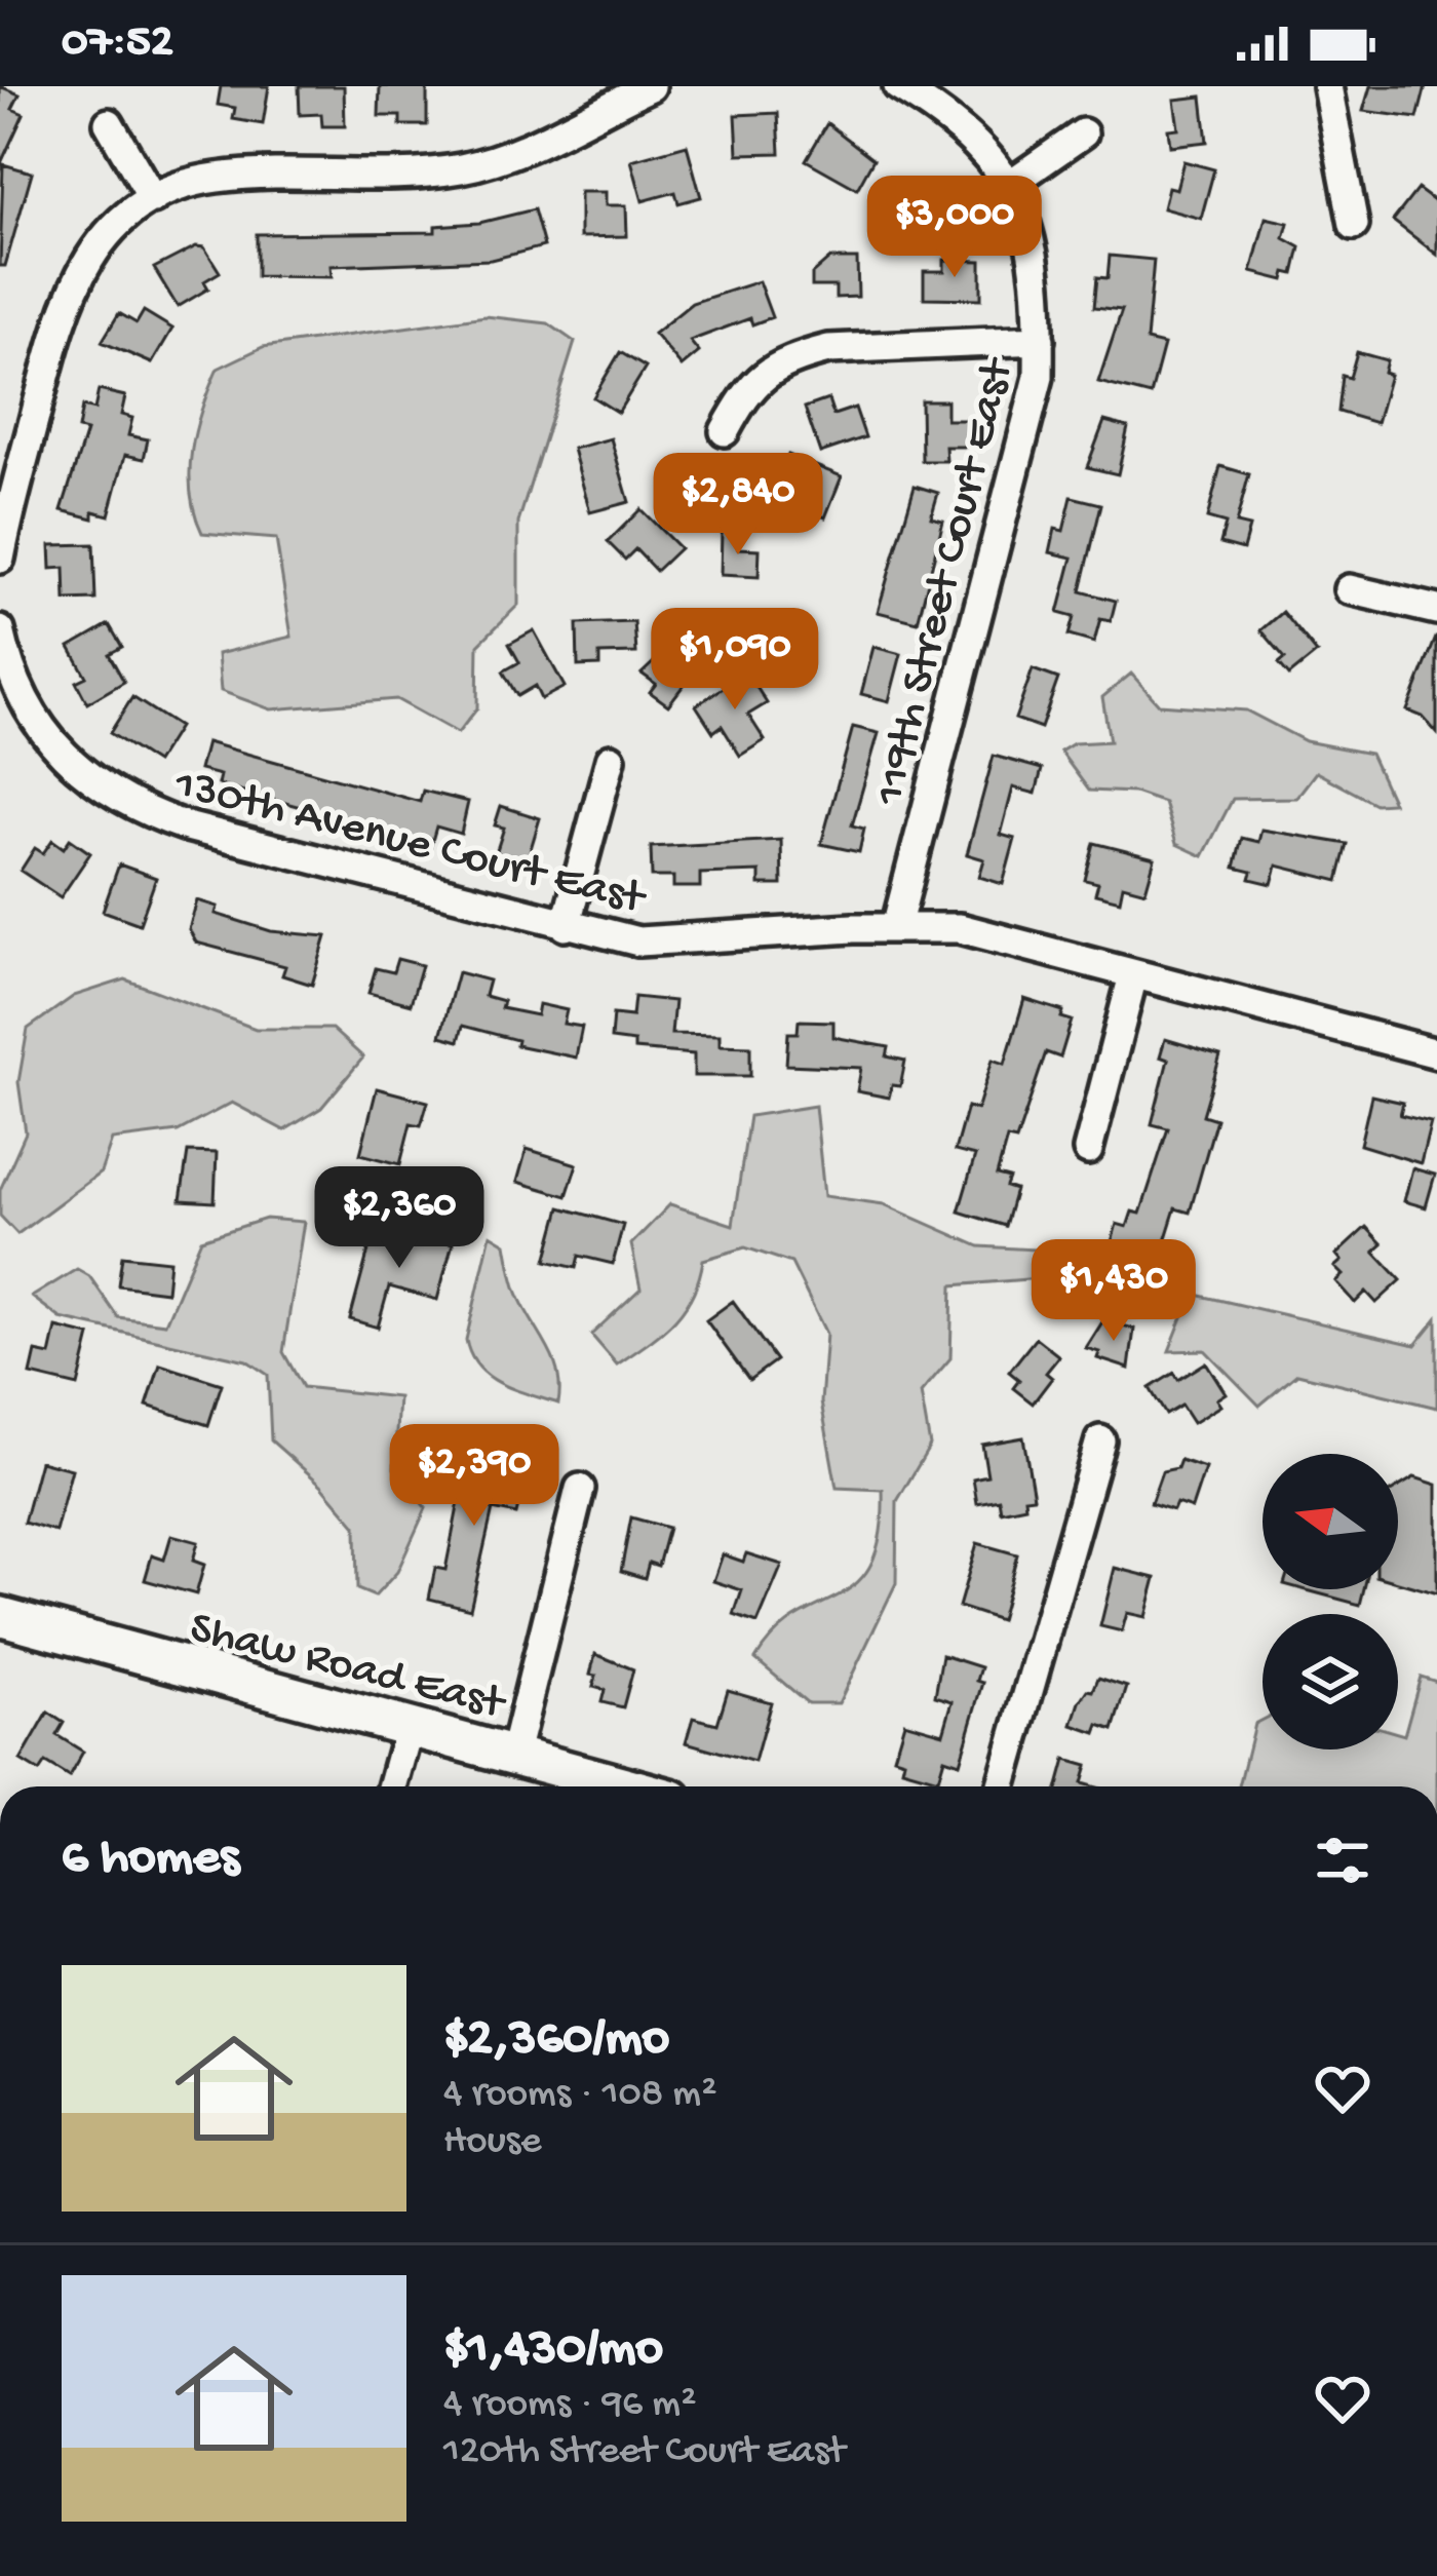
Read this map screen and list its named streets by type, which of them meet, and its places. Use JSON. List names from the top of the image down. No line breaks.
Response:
{"streets":{"main road":["Shaw Road East"],"street":["119th Street Court East","130th Avenue Court East"]},"crossings":[["119th Street Court East","130th Avenue Court East"]],"north":"left","page":{"status":"07:52","price":["$3,000","$2,840","$1,090","$2,360","$1,430","$2,390"],"heading":"6 homes","list":[{"name":"$2,360/mo","note":"4 rooms · 108 m² · House"},{"name":"$1,430/mo","note":"4 rooms · 96 m² · 120th Street Court East"}]}}
